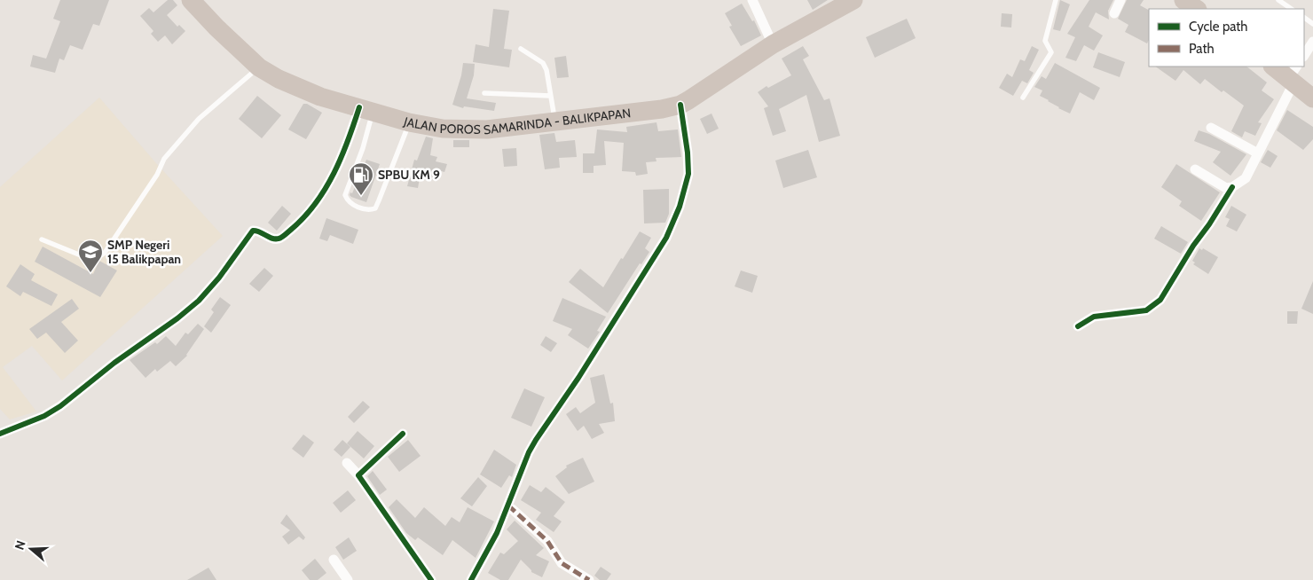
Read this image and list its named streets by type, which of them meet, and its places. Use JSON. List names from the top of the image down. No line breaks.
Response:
{"streets":{"highway":["JALAN POROS SAMARINDA - BALIKPAPAN"]},"places":{"fuel station":["SPBU KM 9"],"school or university":["SMP Negeri 15 Balikpapan"]},"legend":["Cycle path","Path"],"north":"left"}
